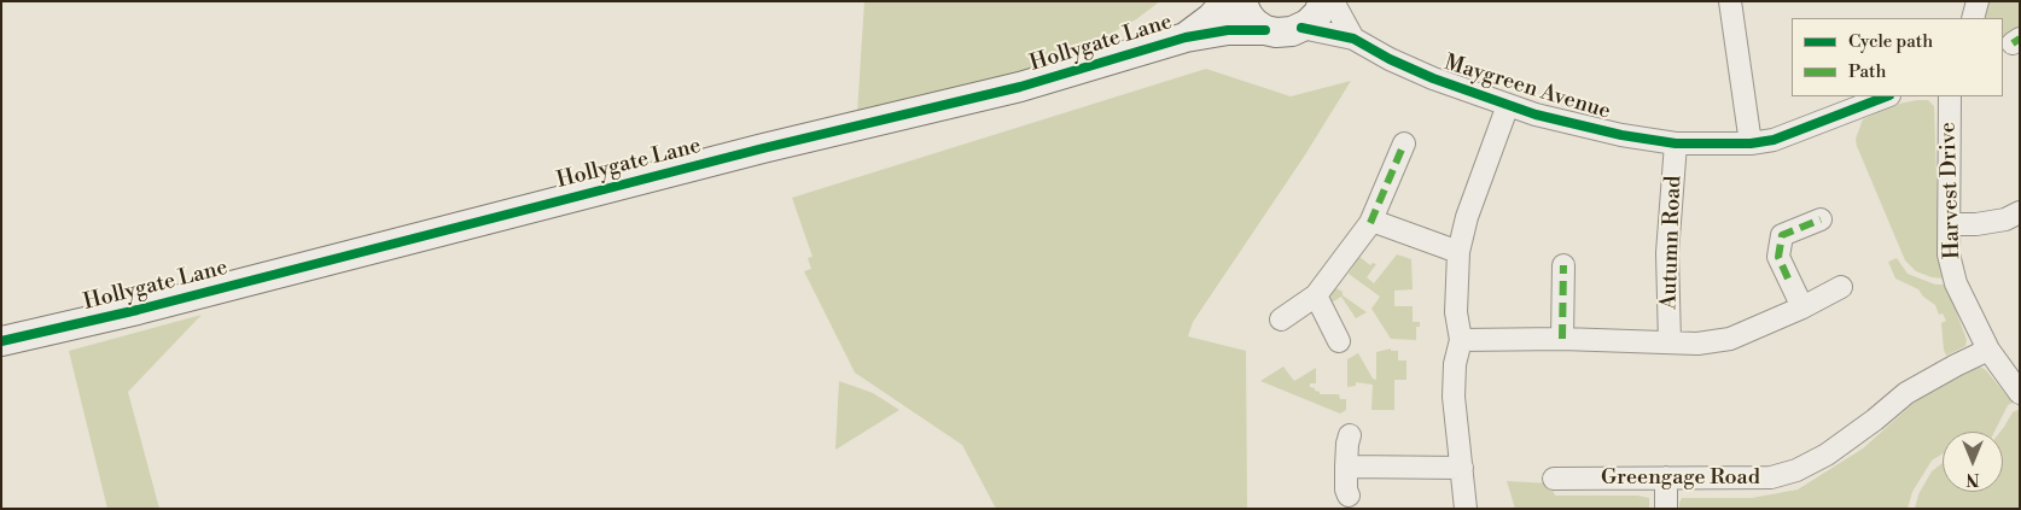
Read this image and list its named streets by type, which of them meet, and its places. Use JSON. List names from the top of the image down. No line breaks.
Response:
{"streets":{"street":["Hollygate Lane","Maygreen Avenue","Harvest Drive","Autumn Road","Greengage Road"]},"crossings":[["Hollygate Lane","Maygreen Avenue"],["Maygreen Avenue","Autumn Road"],["Harvest Drive","Greengage Road"]],"legend":["Cycle path","Path"],"north":"bottom"}
